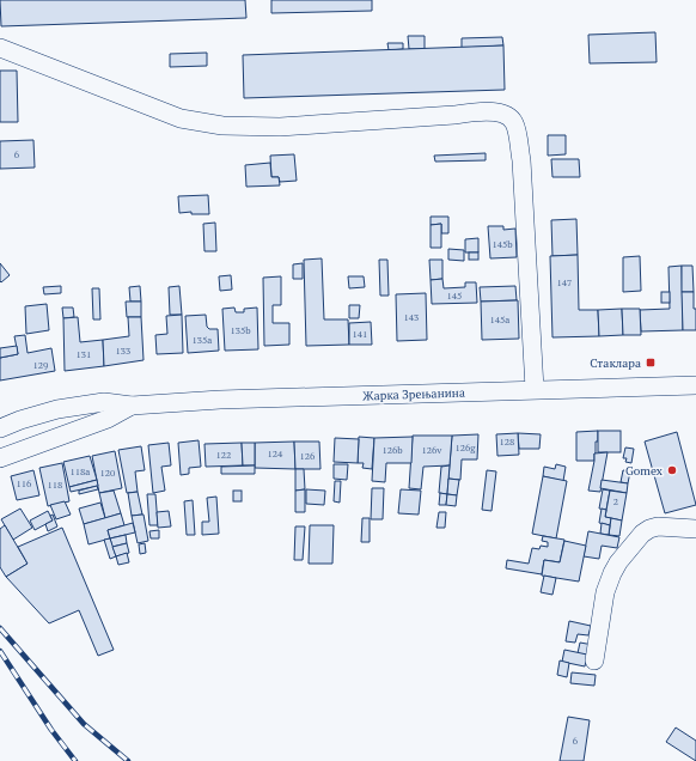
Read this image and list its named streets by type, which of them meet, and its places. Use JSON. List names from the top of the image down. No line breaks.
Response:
{"streets":{"street":["Жарка Зрењанина"]},"places":{"transit":["Стаклара"],"other":["Gomex"]},"house_numbers":["6","145b","147","145","143","145a","135b","141","135a","133","131","129","128","126g","126b","126v","124","122","126","118a","120","116","118","2","6"]}
